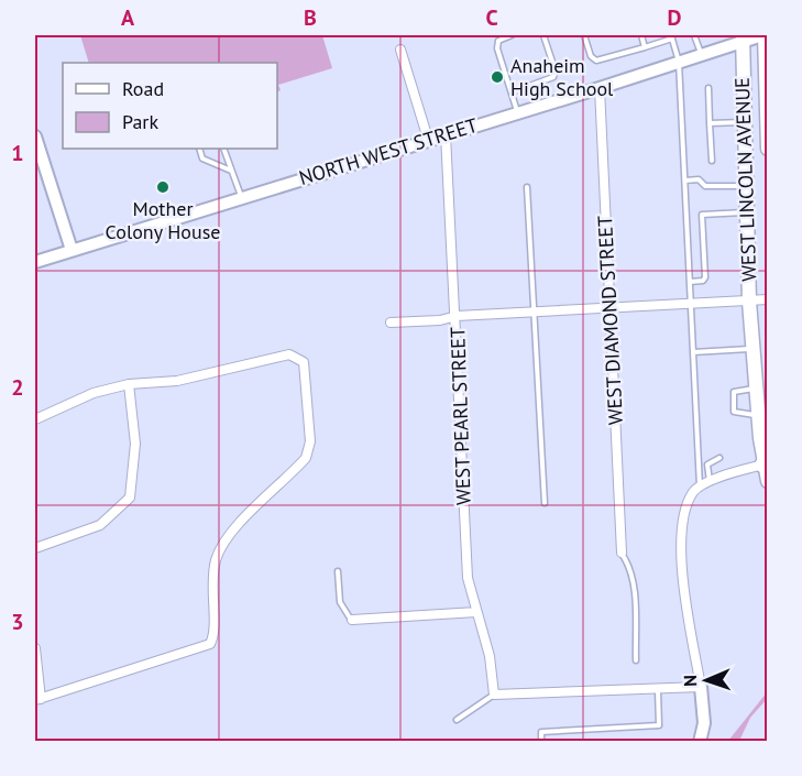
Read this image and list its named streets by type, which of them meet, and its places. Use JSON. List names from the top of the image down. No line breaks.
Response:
{"streets":{"main road":["WEST LINCOLN AVENUE"],"street":["NORTH WEST STREET","WEST DIAMOND STREET","WEST PEARL STREET"]},"crossings":[["NORTH WEST STREET","WEST LINCOLN AVENUE"],["NORTH WEST STREET","WEST DIAMOND STREET"],["NORTH WEST STREET","WEST PEARL STREET"]],"places":["Anaheim High School","Mother Colony House"],"legend":["Road","Park"],"north":"left","grid":{"columns":["A","B","C","D"],"rows":["1","2","3"]}}
